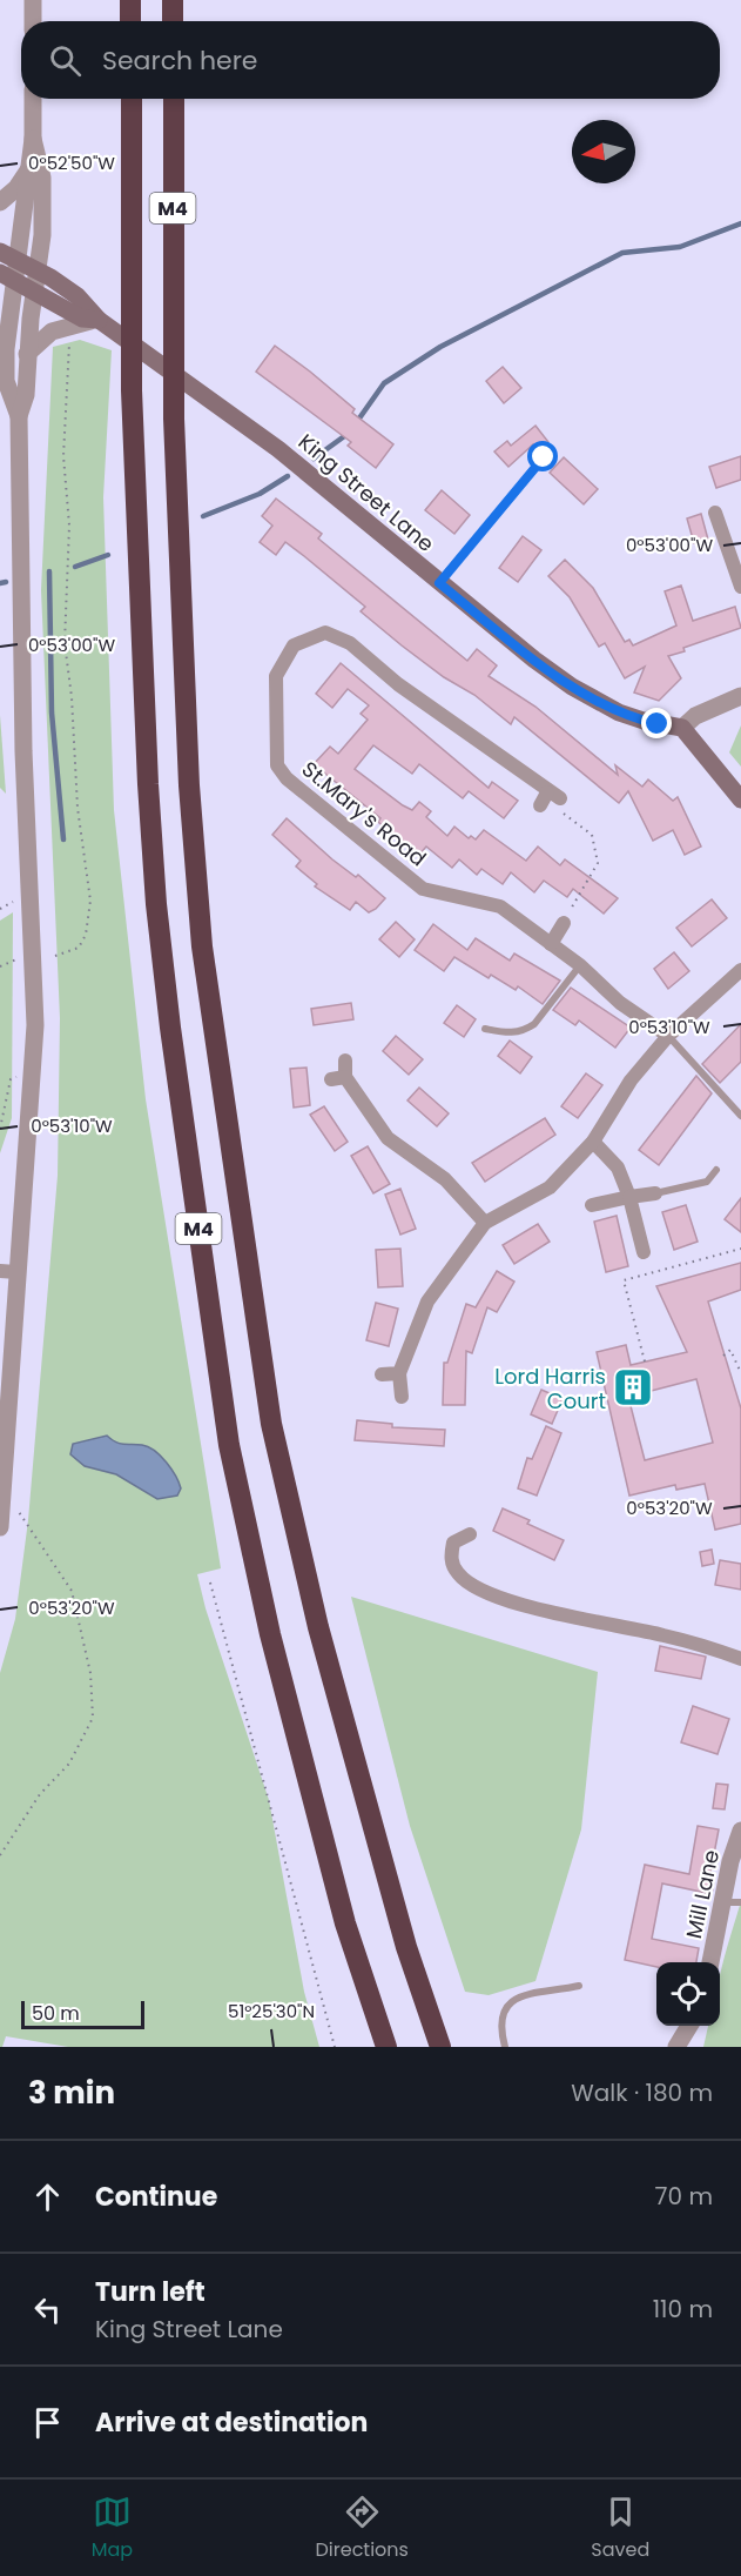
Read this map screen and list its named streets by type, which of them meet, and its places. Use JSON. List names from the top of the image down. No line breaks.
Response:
{"streets":{"highway":["M4"],"main road":["King Street Lane"],"street":["St.Mary's Road","Mill Lane"]},"places":{"building":["Lord Harris Court"]},"scale_bar":"50 m","north":"left","page":{"search":"Search here","scale":"50 m","heading":["3 min","Walk · 180 m"],"list":[["Continue","70 m"],["Turn left","King Street Lane","110 m"],"Arrive at destination"],"nav":["Map","Directions","Saved"]},"coordinates":["0°52'50\"W","0°53'00\"W","0°53'10\"W","0°53'20\"W","51°25'30\"N"]}
